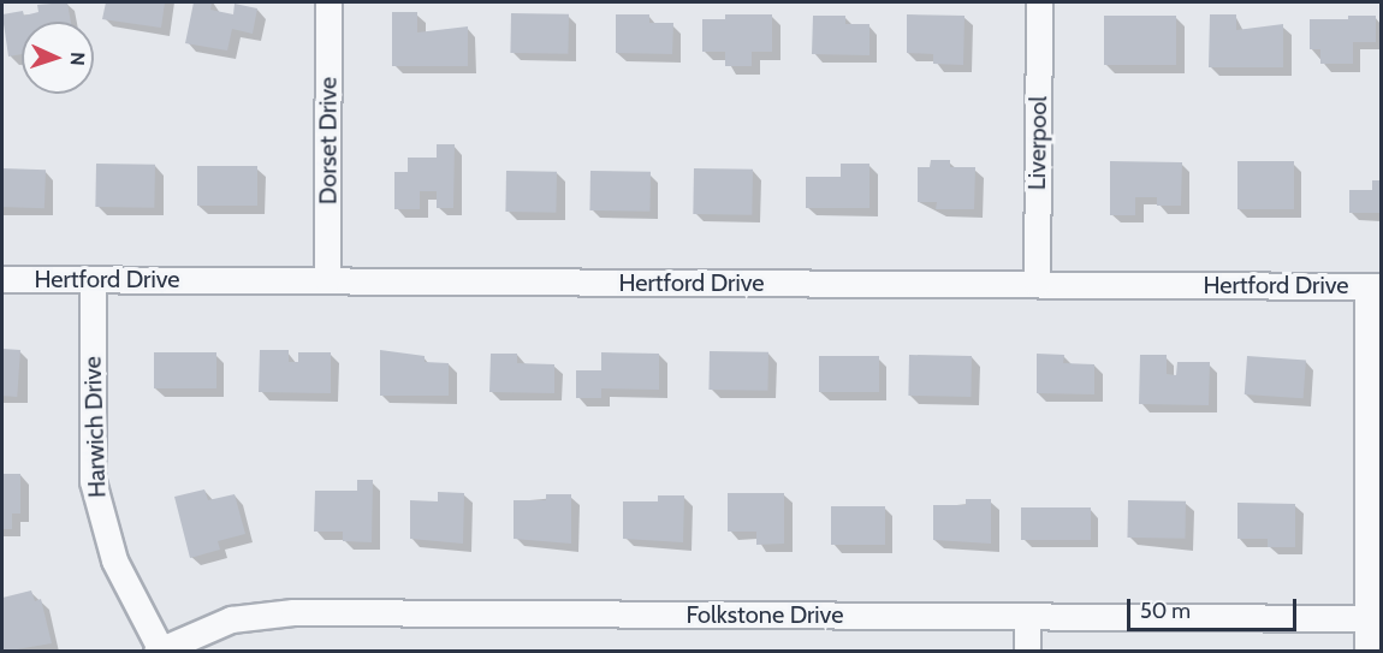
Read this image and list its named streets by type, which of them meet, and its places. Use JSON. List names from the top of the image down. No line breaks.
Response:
{"streets":{"street":["Dorset Drive","Liverpool","Hertford Drive","Harwich Drive","Folkstone Drive"]},"crossings":[["Dorset Drive","Hertford Drive"],["Liverpool","Hertford Drive"],["Hertford Drive","Harwich Drive"],["Harwich Drive","Folkstone Drive"]],"scale_bar":"50 m","north":"right"}
